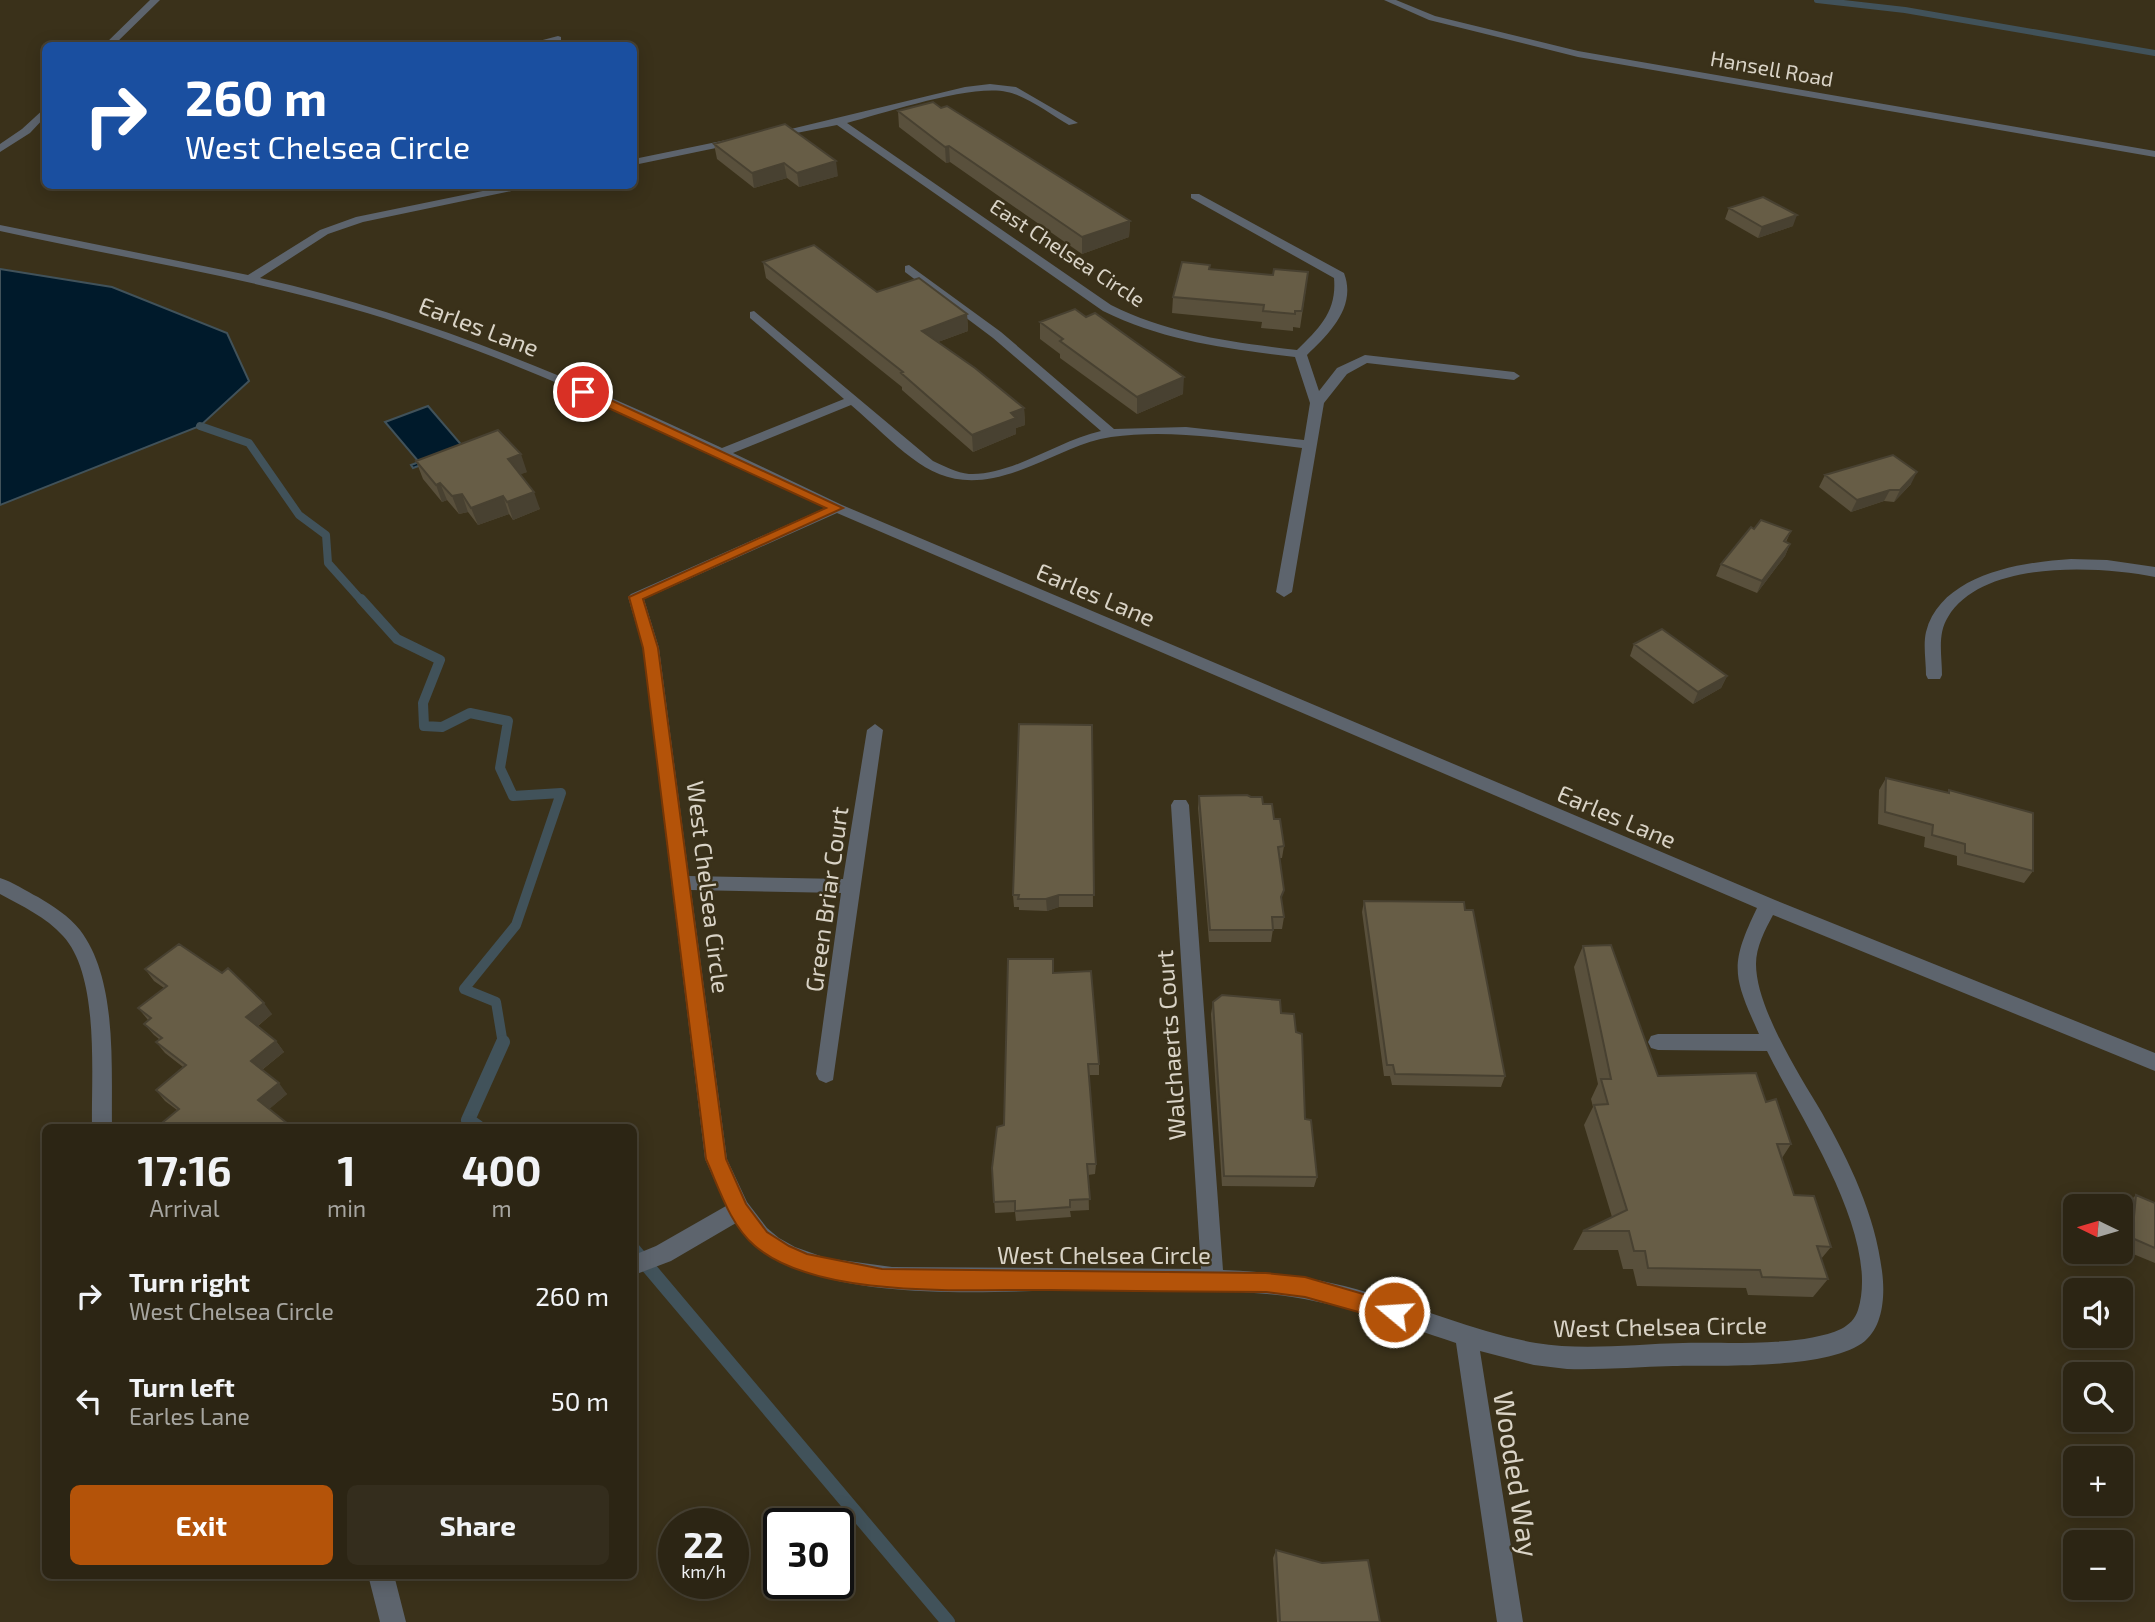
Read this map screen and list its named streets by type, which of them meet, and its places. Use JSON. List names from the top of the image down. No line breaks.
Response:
{"streets":{"street":["Hansell Road","East Chelsea Circle","Earles Lane","West Chelsea Circle","Green Briar Court","Walchaerts Court","Wooded Way"]},"crossings":[["Earles Lane","West Chelsea Circle"],["West Chelsea Circle","Walchaerts Court"],["West Chelsea Circle","Wooded Way"]],"north":"left","page":{"turn":["260 m","West Chelsea Circle"],"eta":["17:16","Arrival","1","min","400","m"],"map_buttons":["+","−"],"list":[{"name":"Turn right","note":"West Chelsea Circle","value":"260 m"},{"name":"Turn left","note":"Earles Lane","value":"50 m"}],"buttons":["Exit","Share"],"speed":"22 km/h","limit":"30"}}
